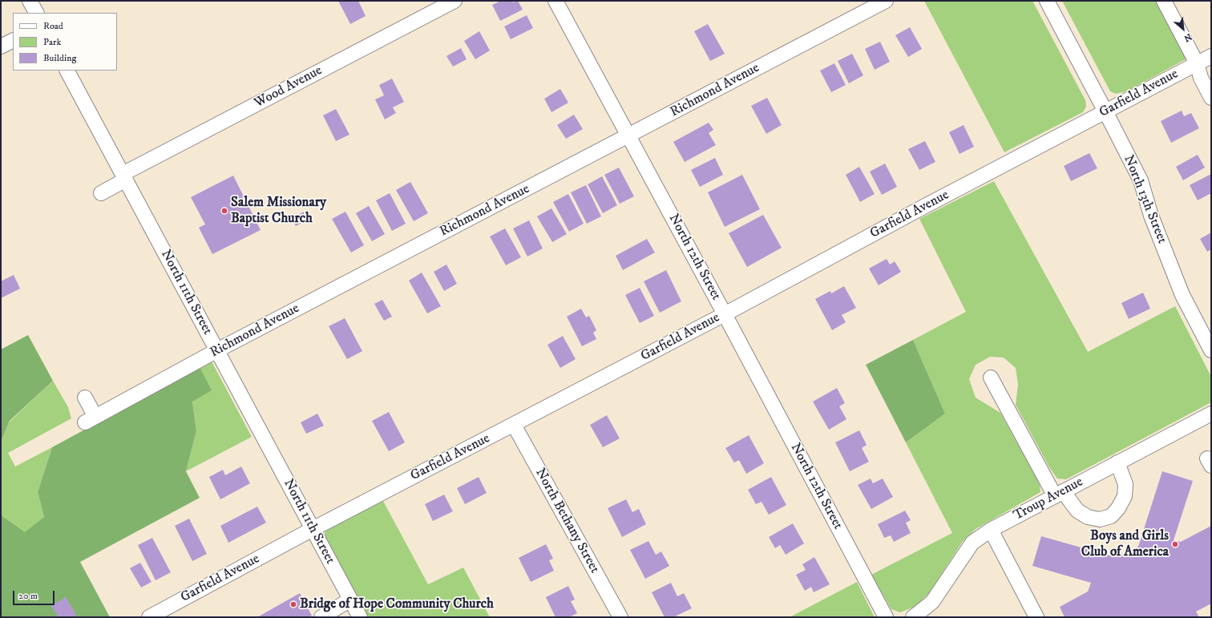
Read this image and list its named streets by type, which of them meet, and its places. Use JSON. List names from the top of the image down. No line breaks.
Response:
{"streets":{"street":["Wood Avenue","Richmond Avenue","Garfield Avenue","North 13th Street","North 12th Street","North 11th Street","Troup Avenue","North Bethany Street"]},"crossings":[["Wood Avenue","North 11th Street"],["Richmond Avenue","North 12th Street"],["Richmond Avenue","North 11th Street"],["Garfield Avenue","North 13th Street"],["Garfield Avenue","North 12th Street"],["Garfield Avenue","North 11th Street"],["Garfield Avenue","North Bethany Street"]],"places":["Salem Missionary Baptist Church","Boys and Girls Club of America","Bridge of Hope Community Church"],"legend":["Road","Park","Building"],"scale_bar":"20 m","north":"bottom right"}
